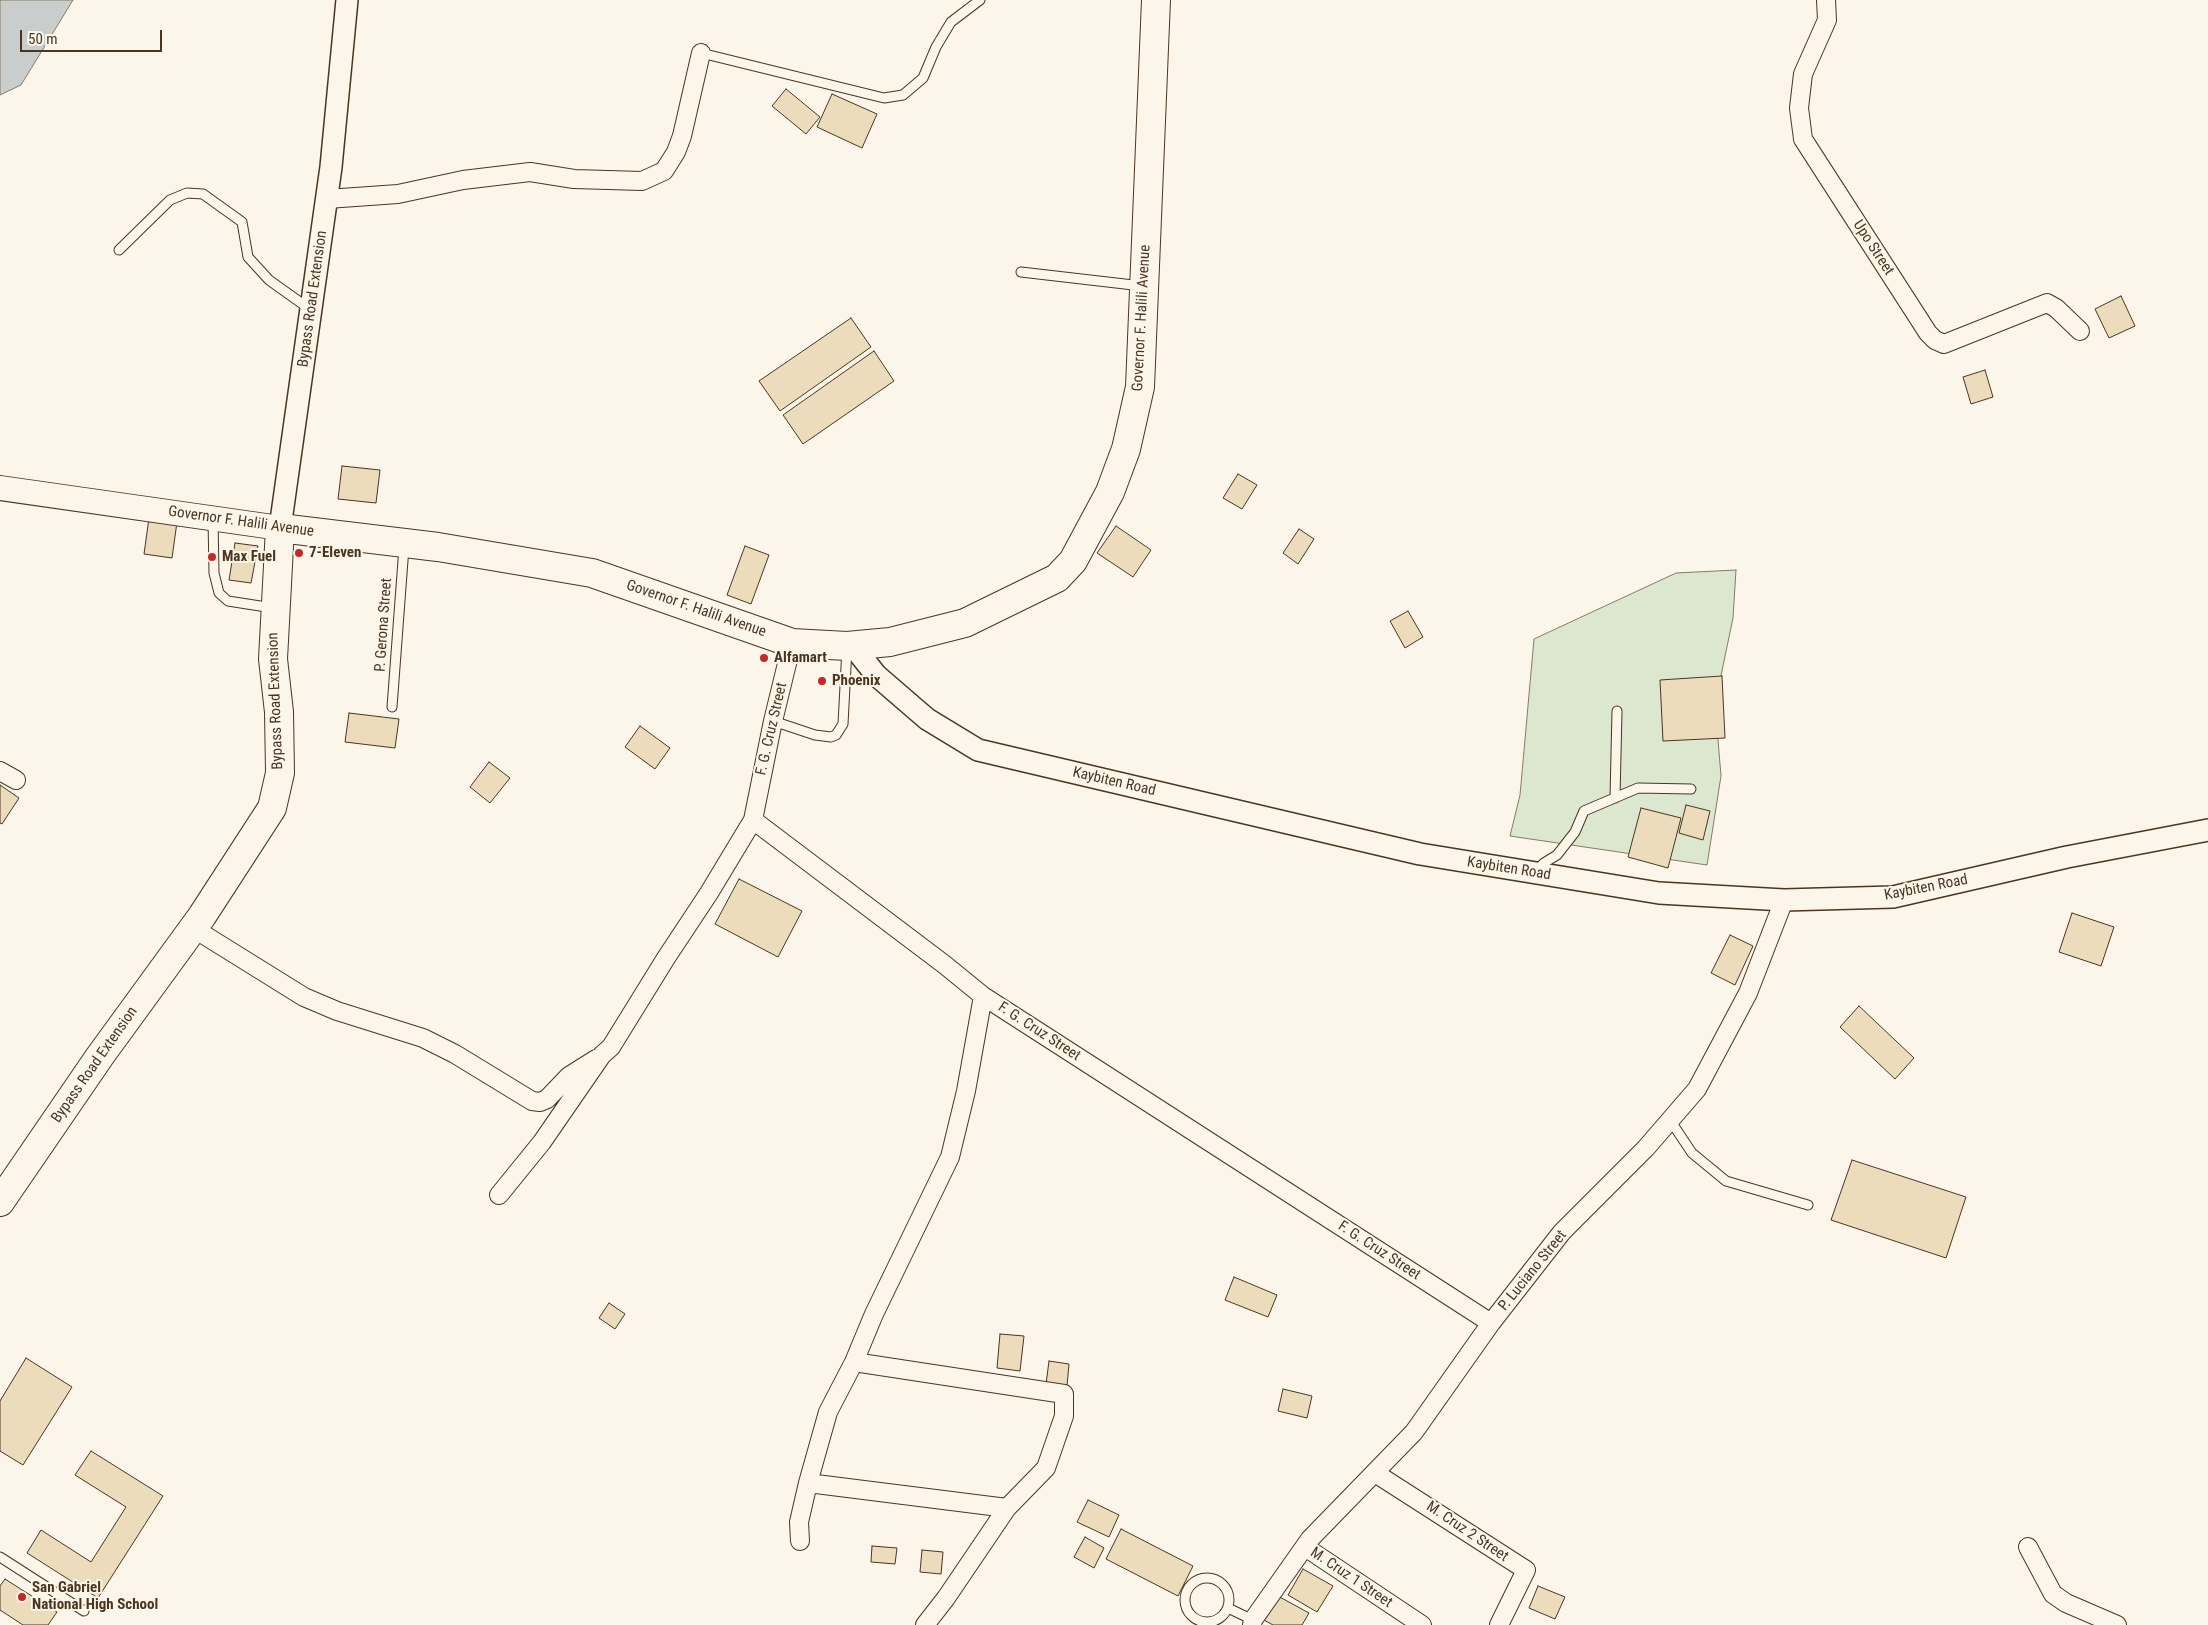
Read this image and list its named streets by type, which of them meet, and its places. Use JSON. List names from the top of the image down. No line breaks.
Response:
{"streets":{"main road":["Bypass Road Extension","Governor F. Halili Avenue"],"street":["Upo Street","F. G. Cruz Street","Kaybiten Road","P. Luciano Street","M. Cruz 2 Street","M. Cruz 1 Street"],"lane":["P. Gerona Street"]},"crossings":[["Bypass Road Extension","Governor F. Halili Avenue"],["Governor F. Halili Avenue","P. Gerona Street"],["Governor F. Halili Avenue","F. G. Cruz Street"],["Governor F. Halili Avenue","Kaybiten Road"],["F. G. Cruz Street","P. Luciano Street"],["Kaybiten Road","P. Luciano Street"],["P. Luciano Street","M. Cruz 2 Street"],["P. Luciano Street","M. Cruz 1 Street"]],"places":["7-Eleven","Max Fuel","Alfamart","Phoenix","San Gabriel National High School"],"scale_bar":"50 m"}
